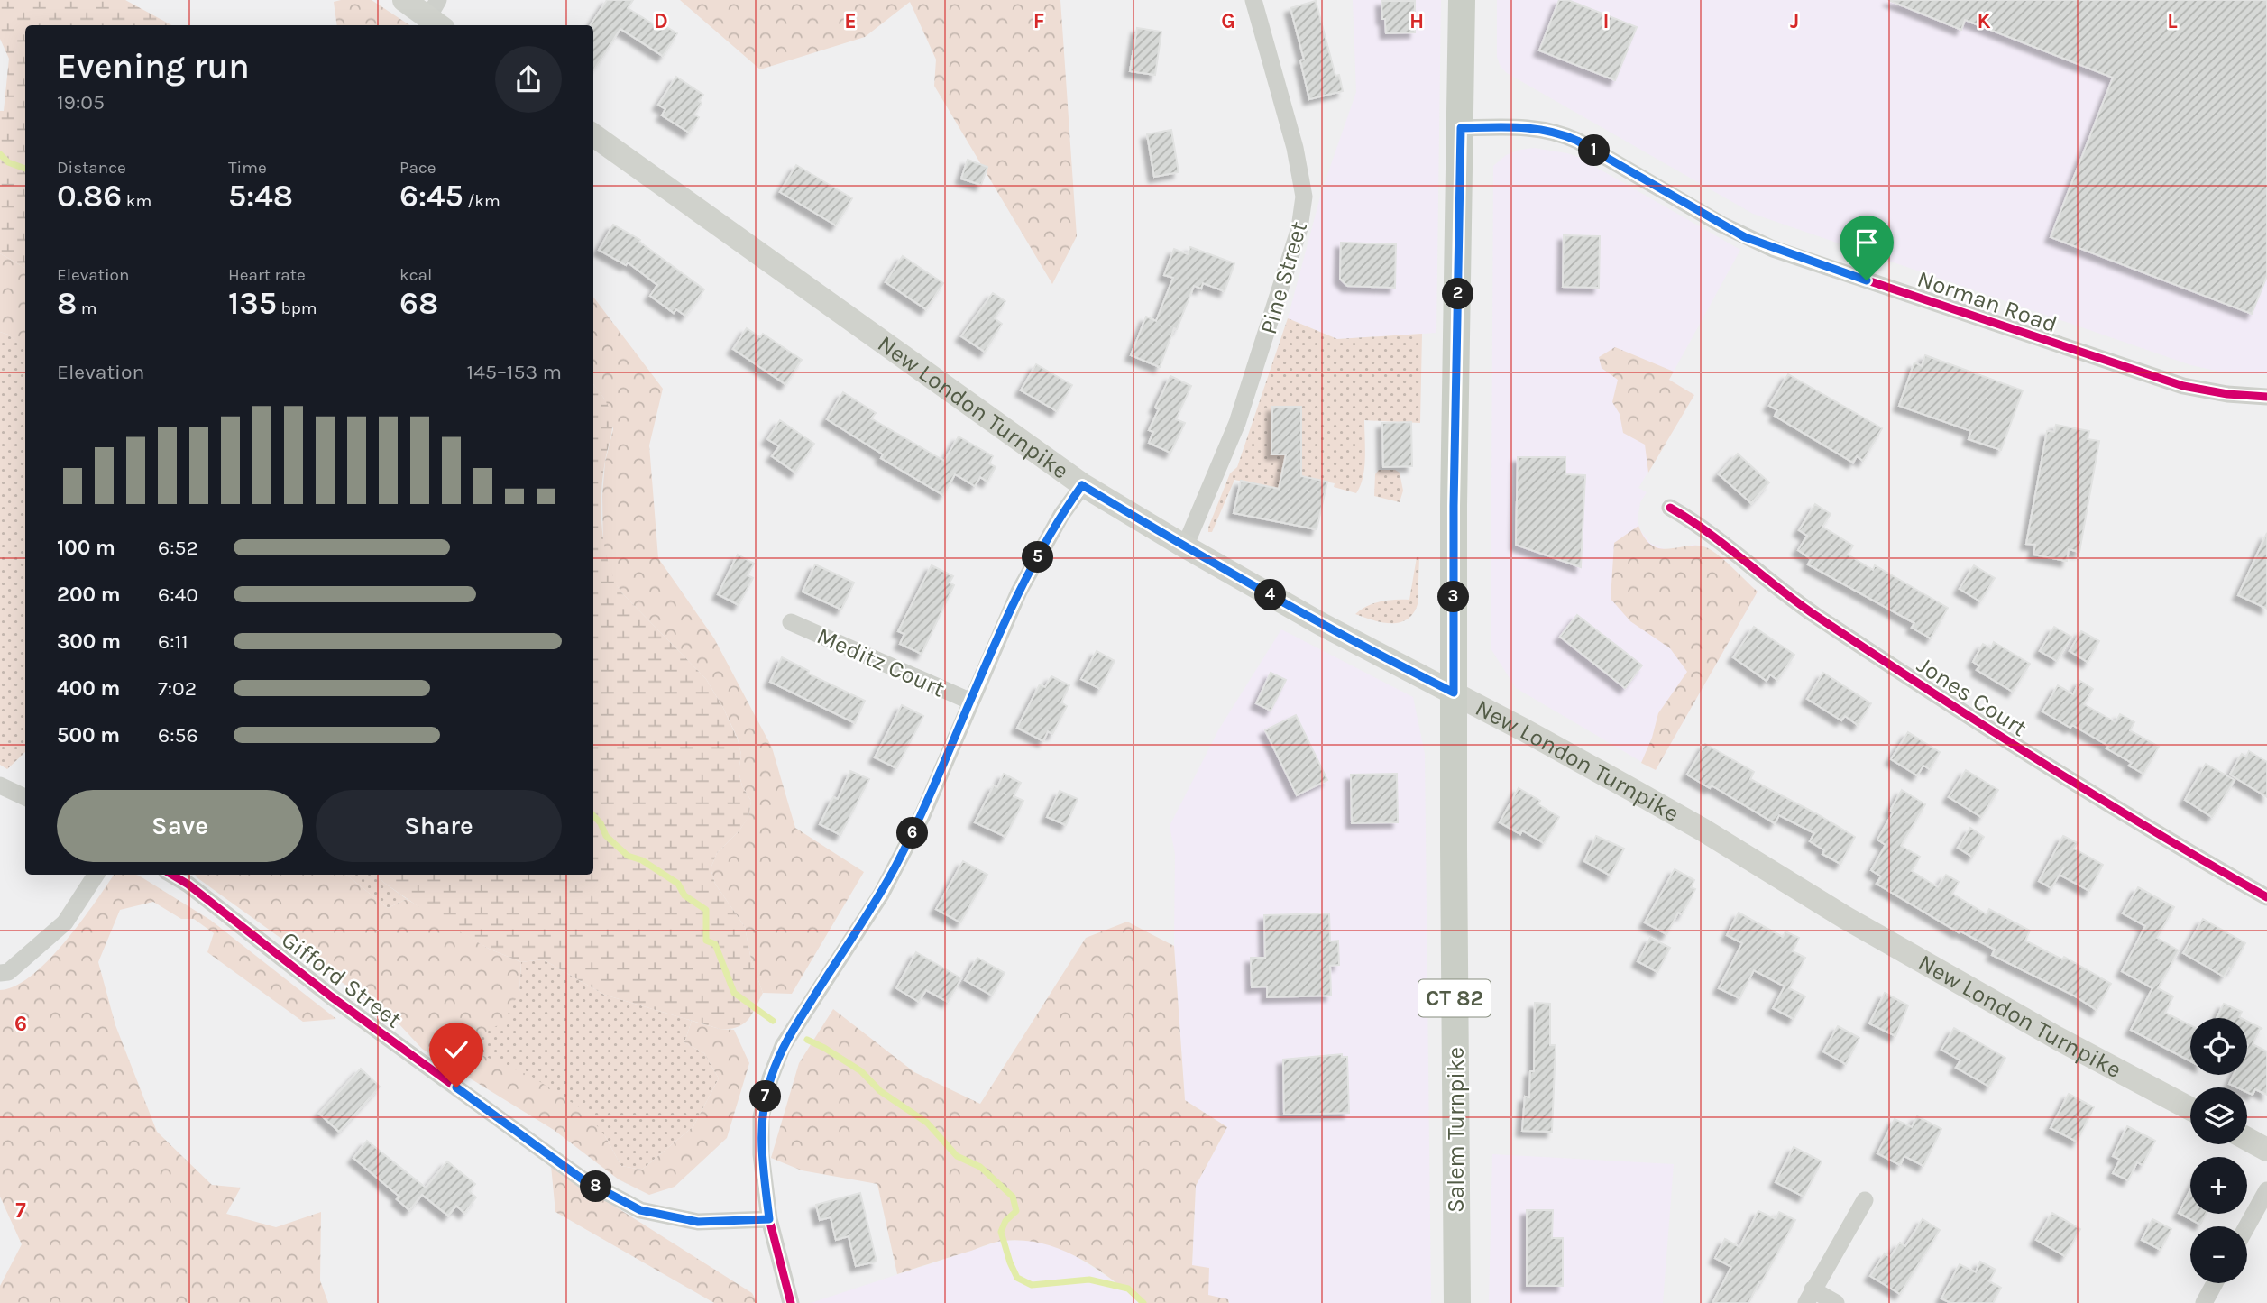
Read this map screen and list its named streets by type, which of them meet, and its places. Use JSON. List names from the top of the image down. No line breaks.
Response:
{"streets":{"main road":["New London Turnpike","CT 82","Salem Turnpike"],"street":["Pine Street","Norman Road","Meditz Court","Jones Court","Gifford Street"]},"crossings":[["Pine Street","New London Turnpike"],["Norman Road","CT 82"],["New London Turnpike","CT 82"],["New London Turnpike","Salem Turnpike"],["CT 82","Salem Turnpike"]],"page":{"heading":["Evening run","19:05"],"stats":[["Distance","0.86 km"],["Time","5:48"],["Pace","6:45 /km"],["Elevation","8 m"],["Heart rate","135 bpm"],["kcal","68"]],"pins":["1","2","5","4","3","6","7","8"],"chart":["Elevation","145–153 m"],"list":[{"name":"100 m","note":"6:52"},{"name":"200 m","note":"6:40"},{"name":"300 m","note":"6:11"},{"name":"400 m","note":"7:02"},{"name":"500 m","note":"6:56"}],"buttons":["Save","Share"],"map_buttons":["+","−"]},"grid":{"columns":["D","E","F","G","H","I","J","K","L"],"rows":["6","7"]}}
